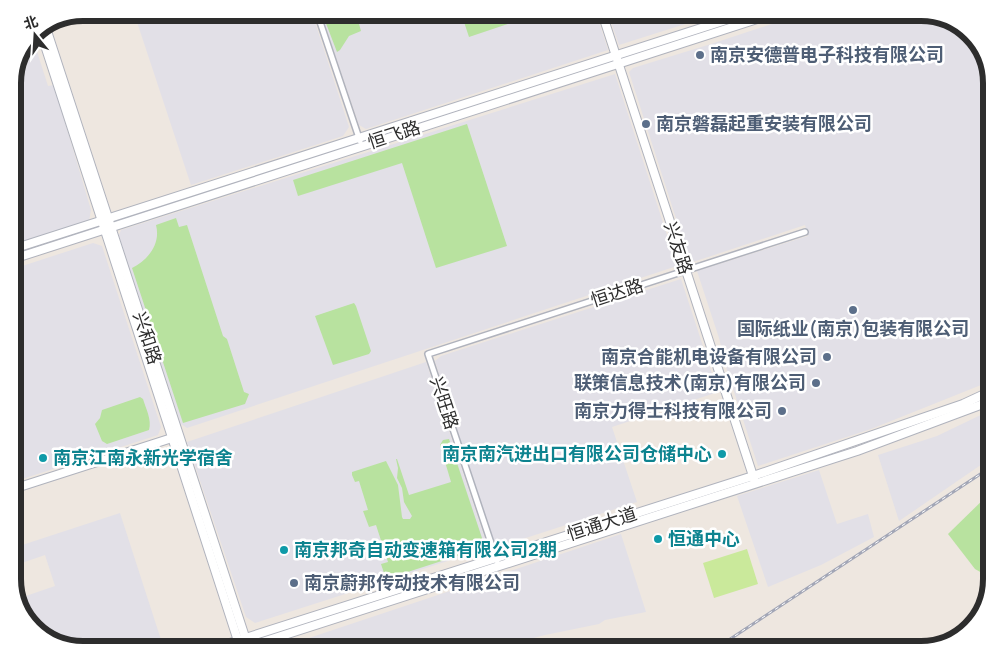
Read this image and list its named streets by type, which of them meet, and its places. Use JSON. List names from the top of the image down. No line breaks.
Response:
{"streets":{"main road":["恒飞路","兴友路","兴和路","恒通大道"],"street":["恒达路","兴旺路"]},"crossings":[["恒飞路","兴友路"],["恒飞路","兴和路"],["兴友路","恒达路"],["兴友路","恒通大道"],["恒达路","兴旺路"],["兴和路","恒通大道"],["兴旺路","恒通大道"]],"places":["南京安德普电子科技有限公司","南京磐磊起重安装有限公司","国际纸业(南京)包装有限公司","南京合能机电设备有限公司","联策信息技术(南京)有限公司","南京力得士科技有限公司","南京南汽进出口有限公司仓储中心","南京江南永新光学宿舍","恒通中心","南京邦奇自动变速箱有限公司2期","南京蔚邦传动技术有限公司"],"north":"top"}
